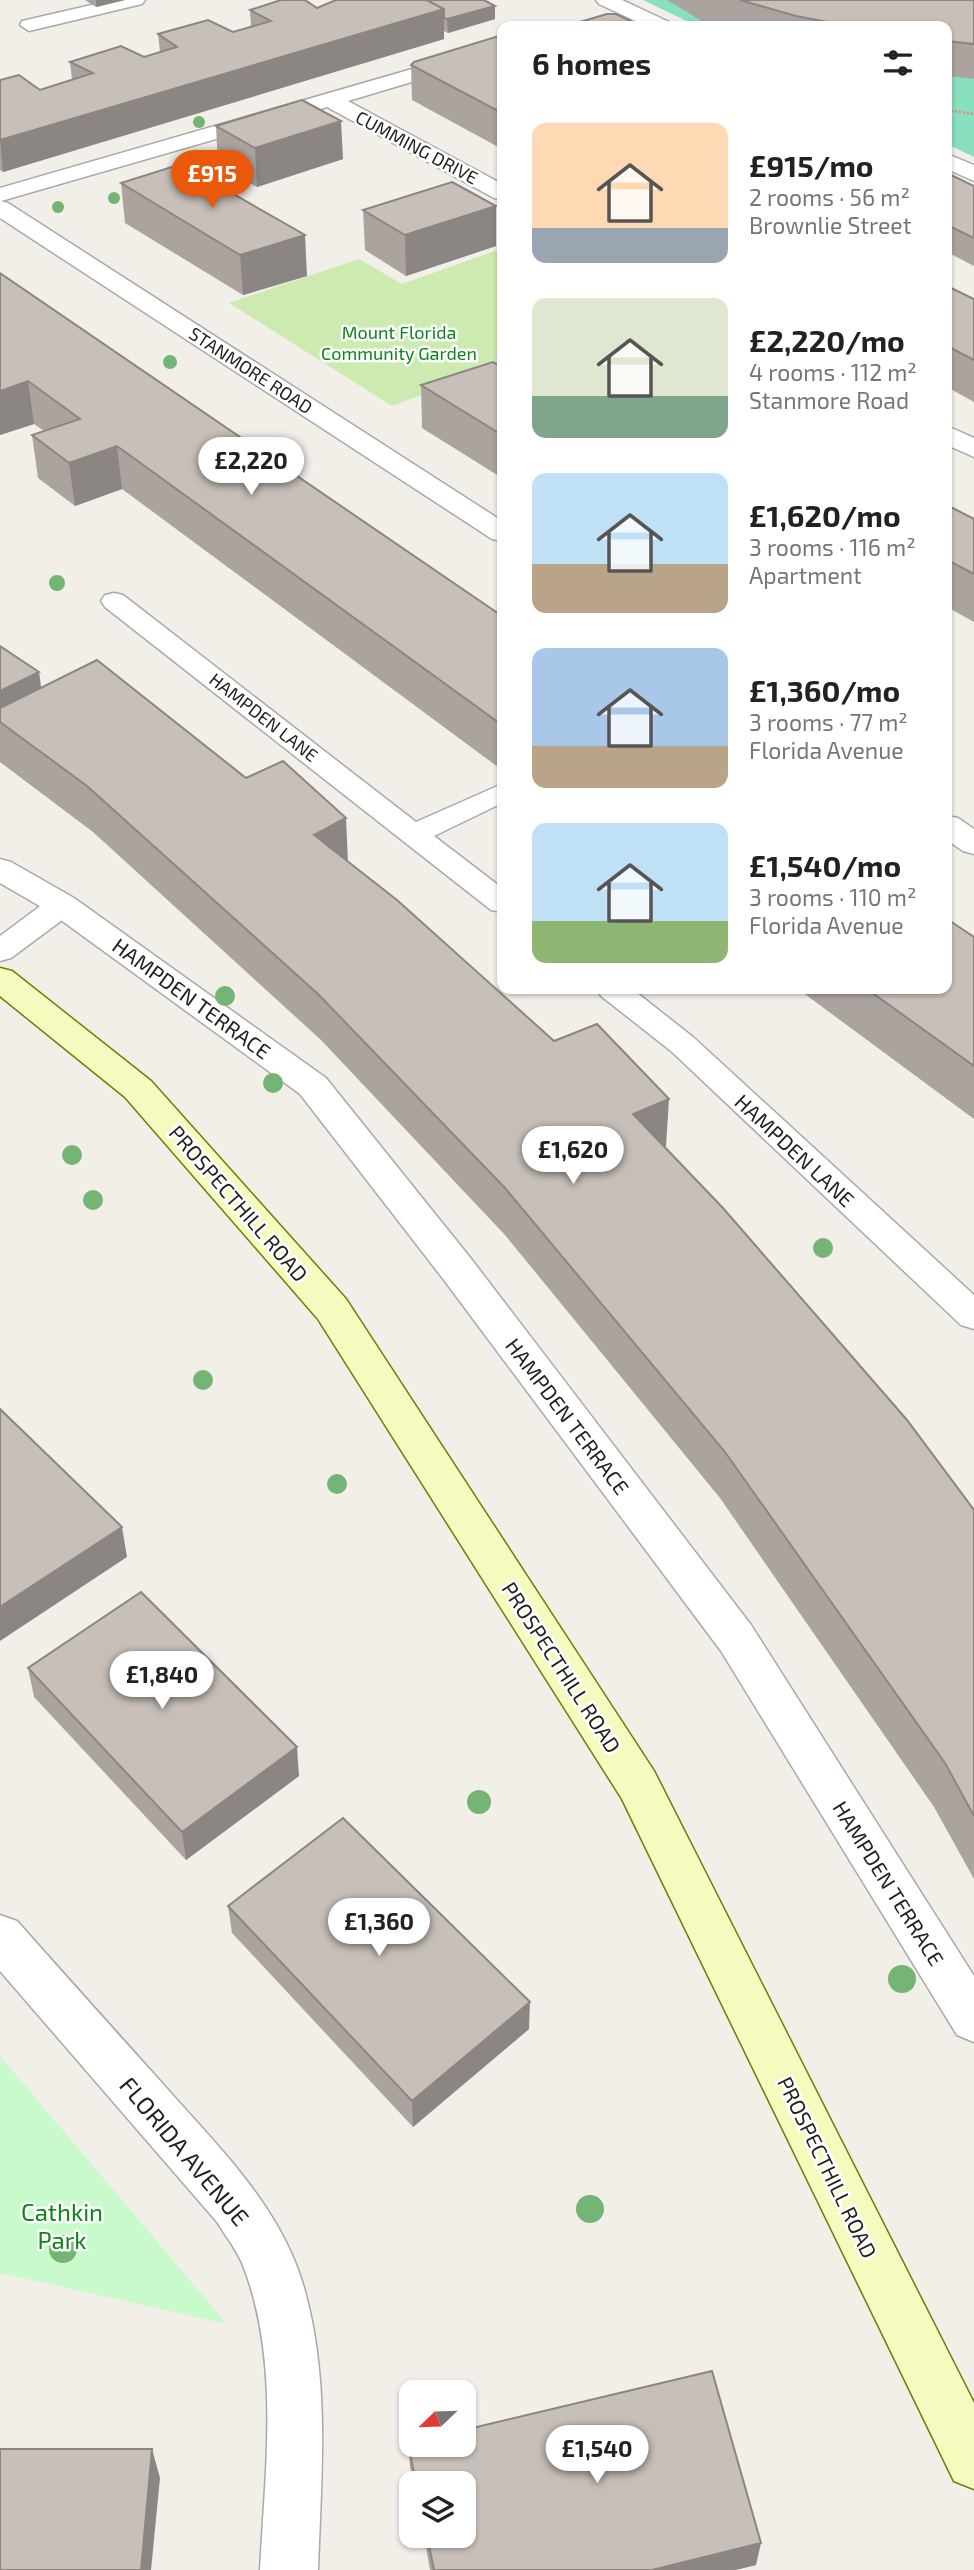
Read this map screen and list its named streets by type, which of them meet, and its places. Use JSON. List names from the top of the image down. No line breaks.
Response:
{"streets":{"main road":["PROSPECTHILL ROAD"],"street":["CUMMING DRIVE","STANMORE ROAD","HAMPDEN TERRACE","FLORIDA AVENUE"],"lane":["HAMPDEN LANE"]},"parks":["Mount Florida Community Garden","Cathkin Park"],"north":"bottom left","page":{"heading":"6 homes","list":[{"name":"£915/mo","note":"2 rooms · 56 m² · Brownlie Street"},{"name":"£2,220/mo","note":"4 rooms · 112 m² · Stanmore Road"},{"name":"£1,620/mo","note":"3 rooms · 116 m² · Apartment"},{"name":"£1,360/mo","note":"3 rooms · 77 m² · Florida Avenue"},{"name":"£1,540/mo","note":"3 rooms · 110 m² · Florida Avenue"}],"price":["£915","£2,220","£1,620","£1,840","£1,360","£1,540"]}}
